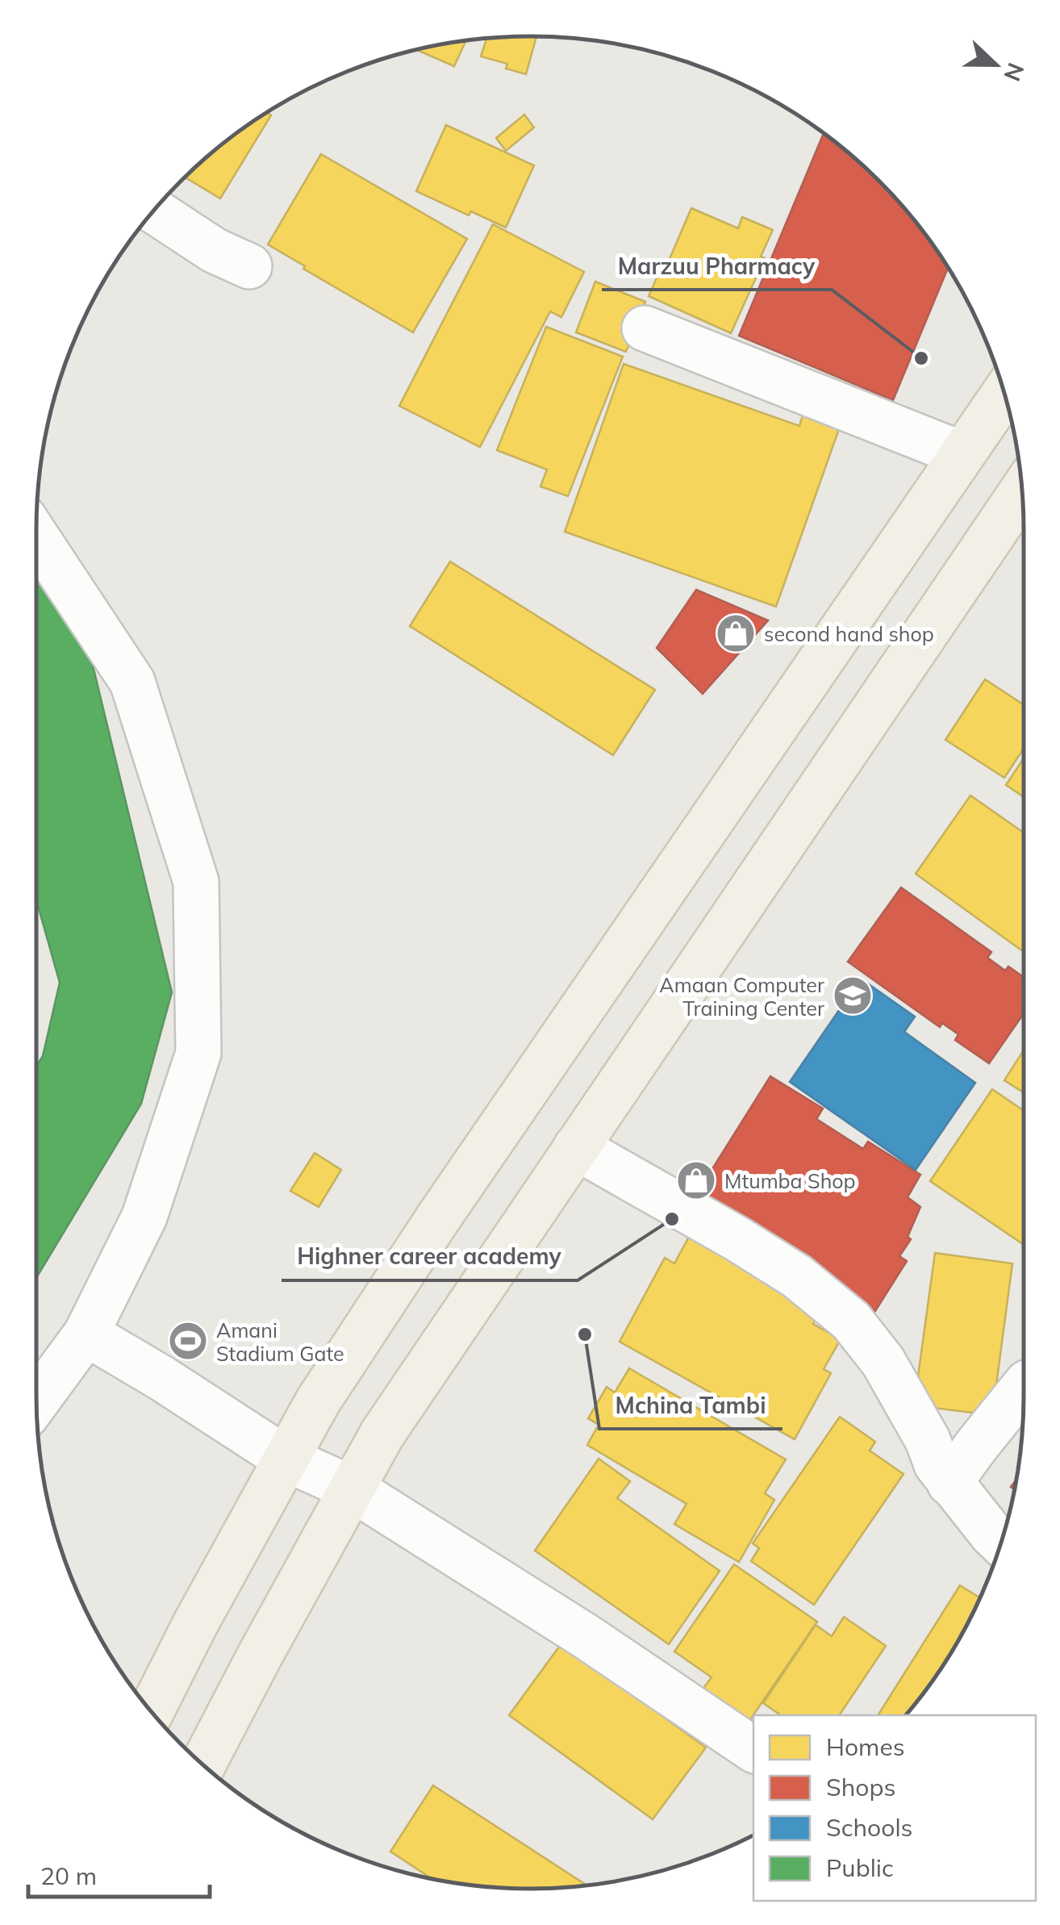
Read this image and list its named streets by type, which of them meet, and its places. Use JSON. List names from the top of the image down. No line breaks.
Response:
{"places":{"other":["Marzuu Pharmacy","Highner career academy","Mchina Tambi"],"shop":["second hand shop","Mtumba Shop"],"school or university":["Amaan Computer Training Center"],"sports":["Amani Stadium Gate"]},"legend":["Homes","Shops","Schools","Public"],"scale_bar":"20 m","north":"right"}
